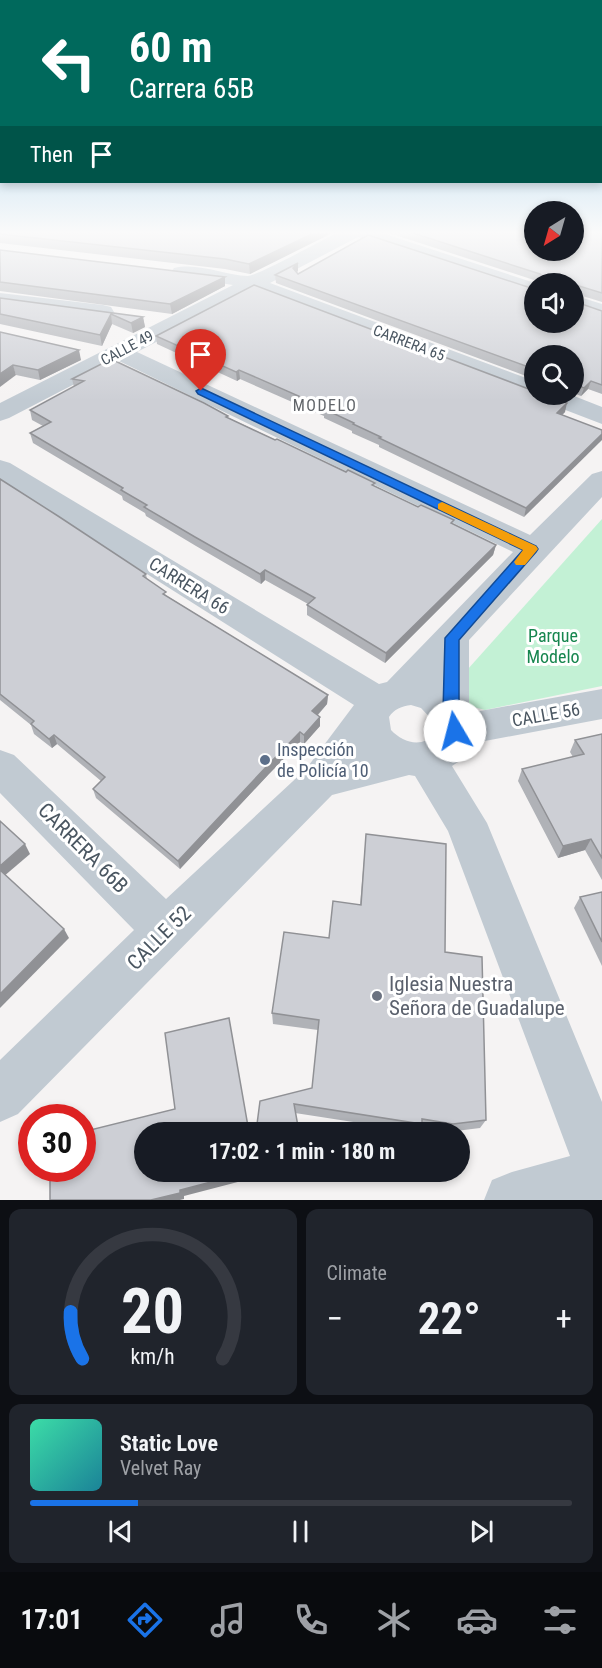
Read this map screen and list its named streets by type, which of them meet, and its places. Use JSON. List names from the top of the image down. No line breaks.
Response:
{"streets":{"street":["CARRERA 65","CALLE 49","CARRERA 66","CALLE 56","CARRERA 66B","CALLE 52"]},"crossings":[["CARRERA 66","CALLE 56"],["CARRERA 66","CALLE 52"],["CALLE 56","CALLE 52"],["CARRERA 66B","CALLE 52"]],"districts":["MODELO"],"parks":["Parque Modelo"],"places":["Inspección de Policía 10","Iglesia Nuestra Señora de Guadalupe"],"north":"bottom left","page":{"turn":["60 m","Carrera 65B"],"then":"Then","limit":"30","trip":"17:02 · 1 min · 180 m","tile":"Climate","heat":["−","22°","+"],"song":["Static Love","Velvet Ray"],"tabs":"17:01","gauge":["20","km/h"]}}
